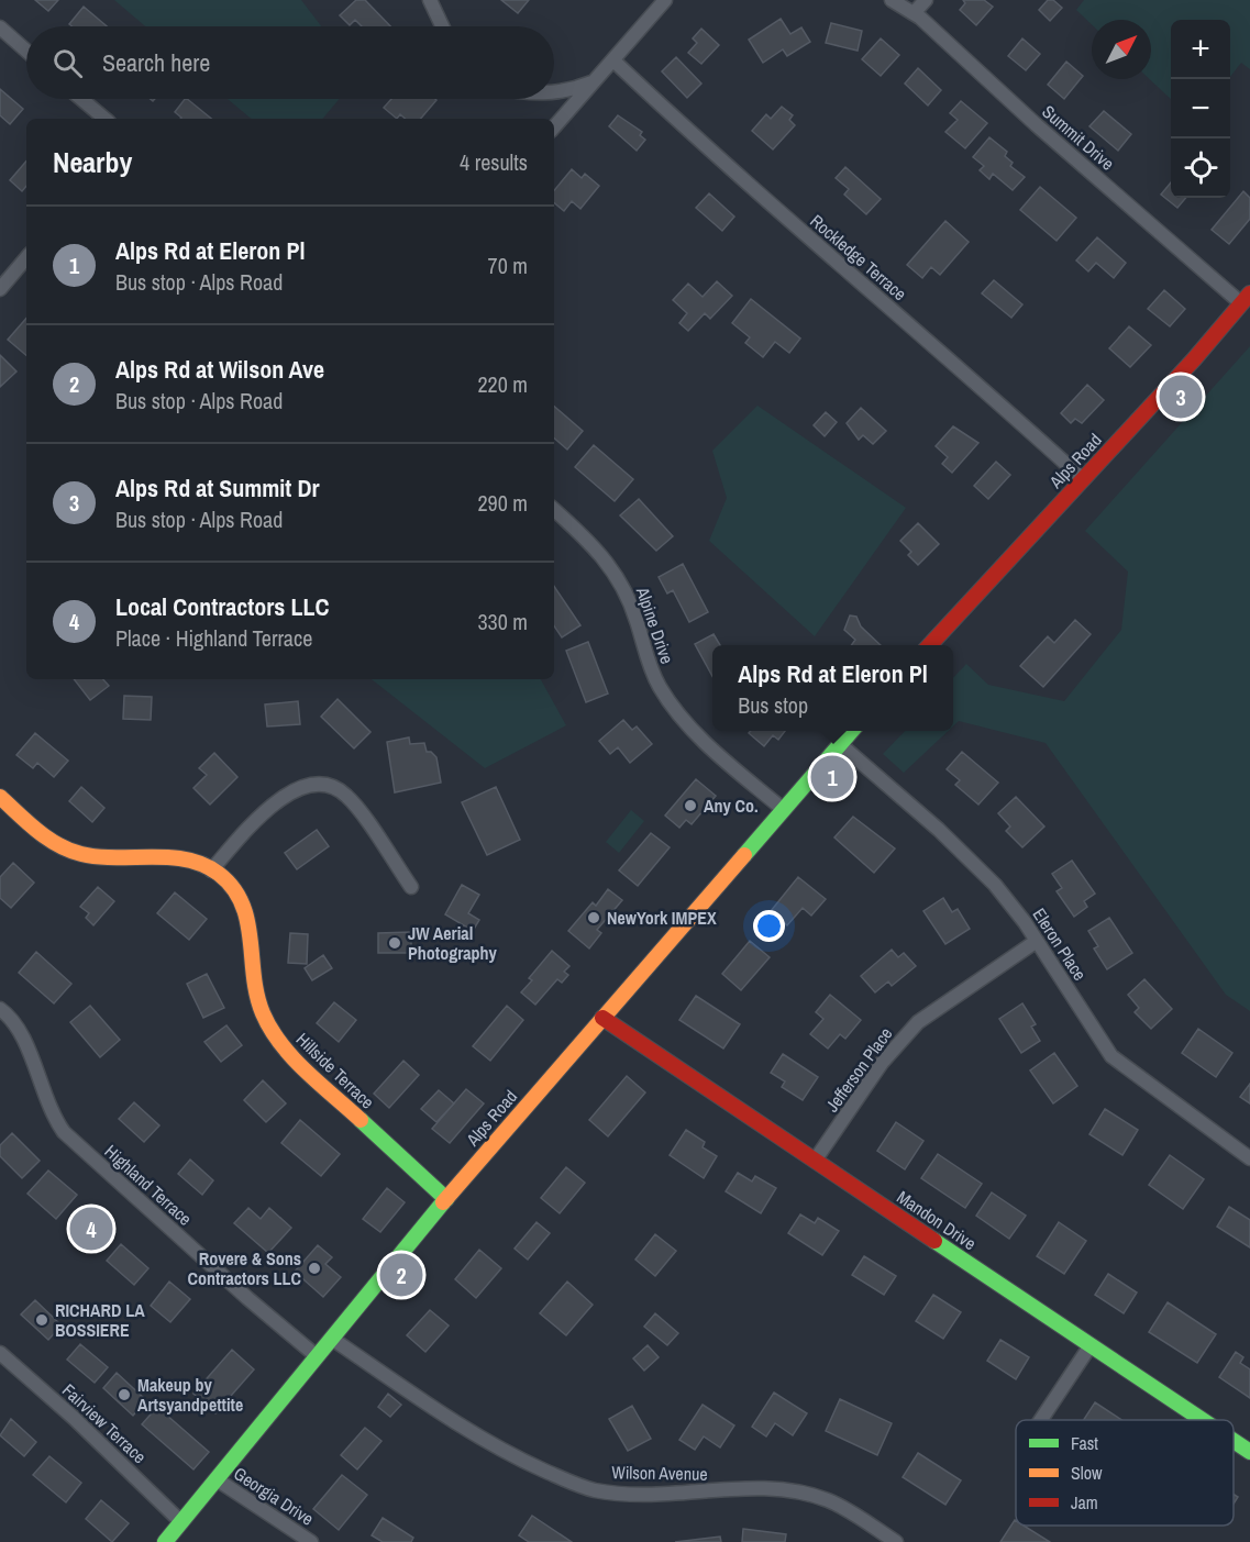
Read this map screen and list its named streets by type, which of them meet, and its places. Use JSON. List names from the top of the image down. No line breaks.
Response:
{"streets":{"main road":["Alps Road","Hillside Terrace","Mandon Drive"],"street":["Summit Drive","Rockledge Terrace","Alpine Drive","Eleron Place","Jefferson Place","Highland Terrace","Fairview Terrace","Wilson Avenue","Georgia Drive"]},"crossings":[["Summit Drive","Alps Road"],["Rockledge Terrace","Alps Road"],["Alps Road","Alpine Drive"],["Alps Road","Eleron Place"],["Alps Road","Hillside Terrace"],["Alps Road","Highland Terrace"],["Alps Road","Mandon Drive"],["Alps Road","Fairview Terrace"],["Alps Road","Wilson Avenue"],["Alps Road","Georgia Drive"],["Eleron Place","Jefferson Place"],["Jefferson Place","Mandon Drive"]],"places":["Any Co.","NewYork IMPEX","JW Aerial Photography","Rovere & Sons Contractors LLC","RICHARD LA BOSSIERE","Makeup by Artsyandpettite"],"legend":["Fast","Slow","Jam"],"north":"top right","page":{"map_buttons":["+","−"],"search":"Search here","heading":["Nearby","4 results"],"list":[{"mark":"1","name":"Alps Rd at Eleron Pl","note":"Bus stop · Alps Road","value":"70 m"},{"mark":"2","name":"Alps Rd at Wilson Ave","note":"Bus stop · Alps Road","value":"220 m"},{"mark":"3","name":"Alps Rd at Summit Dr","note":"Bus stop · Alps Road","value":"290 m"},{"mark":"4","name":"Local Contractors LLC","note":"Place · Highland Terrace","value":"330 m"}],"pins":["3","1","4","2"],"popup":["Alps Rd at Eleron Pl","Bus stop"]}}
